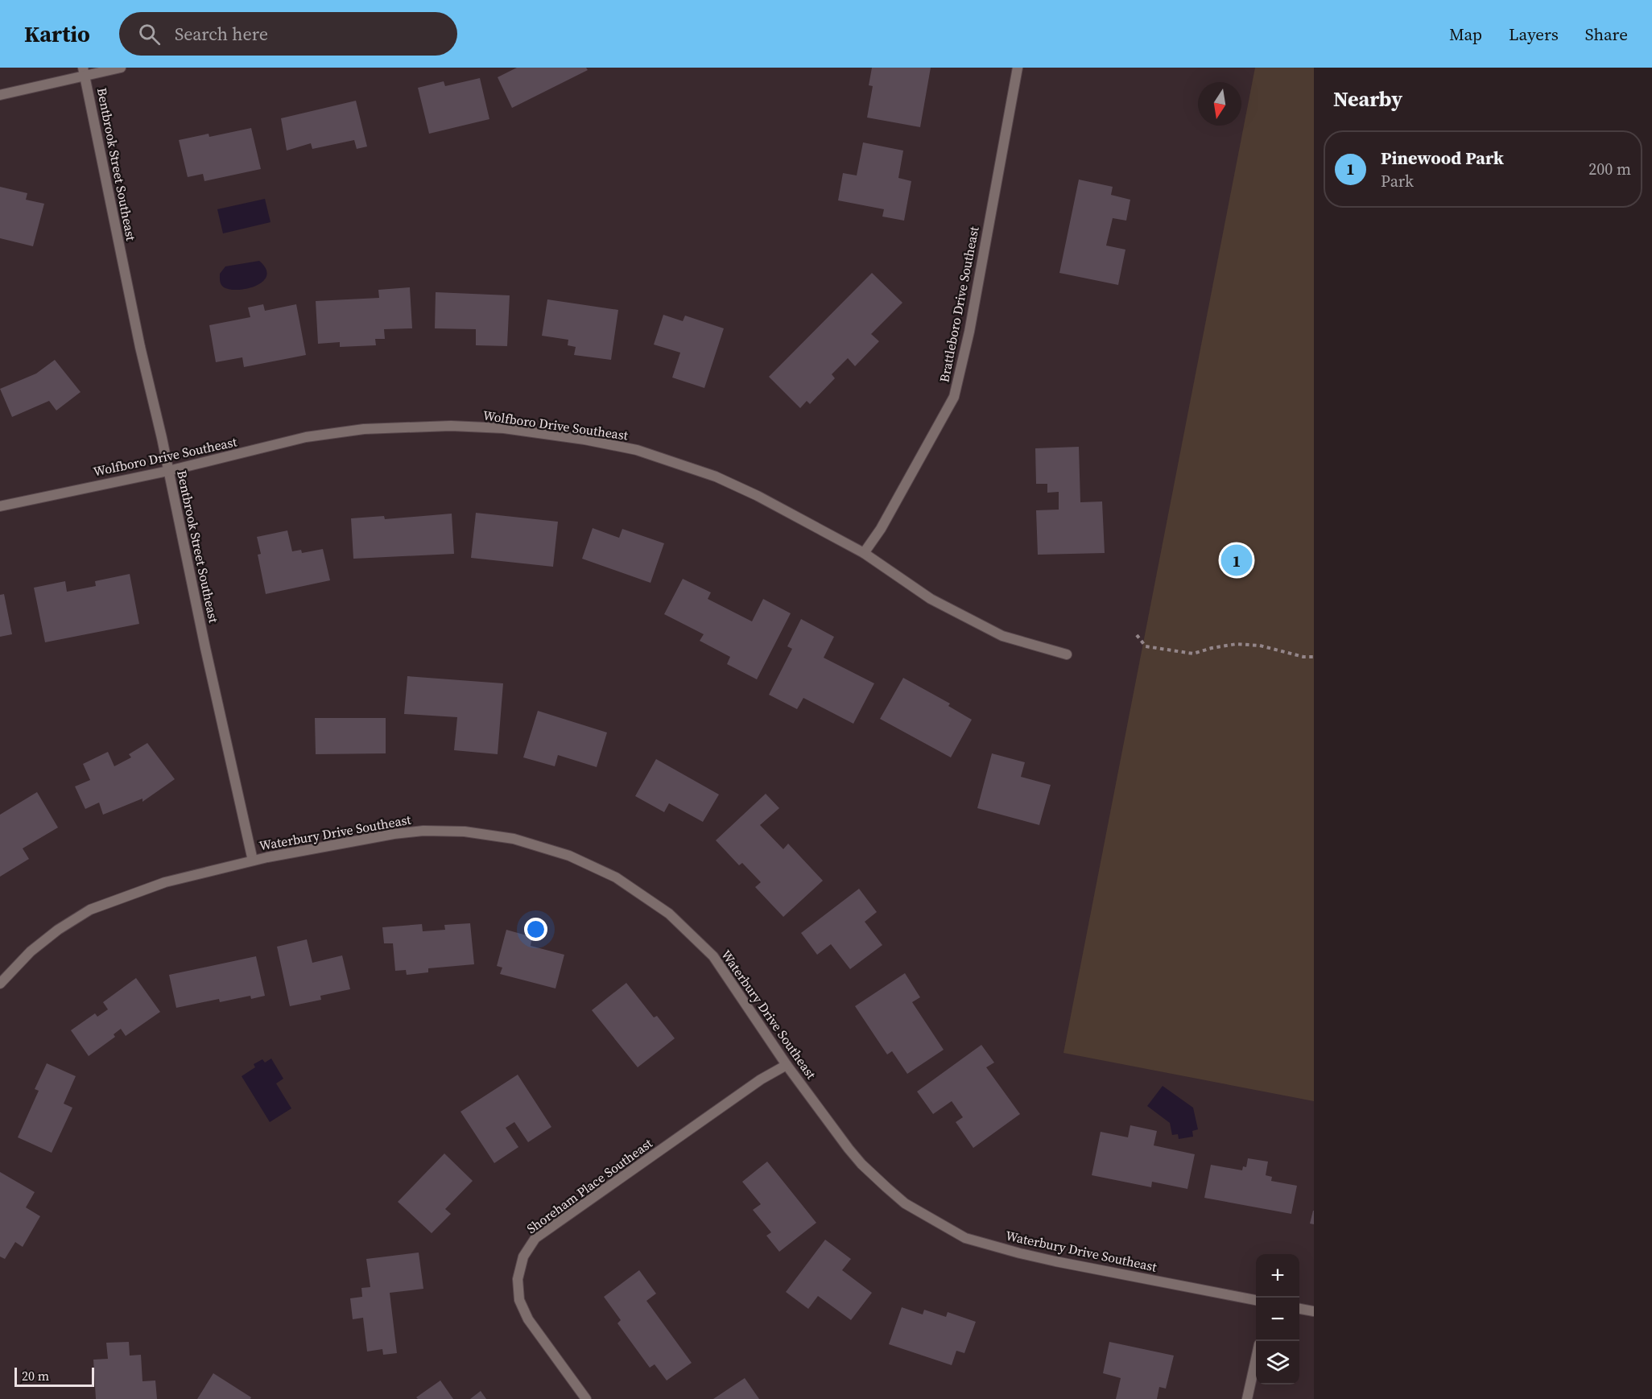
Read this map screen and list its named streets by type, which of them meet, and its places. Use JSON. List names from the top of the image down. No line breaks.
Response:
{"streets":{"street":["Bentbrook Street Southeast","Brattleboro Drive Southeast","Wolfboro Drive Southeast","Waterbury Drive Southeast","Shoreham Place Southeast"]},"crossings":[["Bentbrook Street Southeast","Wolfboro Drive Southeast"],["Bentbrook Street Southeast","Waterbury Drive Southeast"],["Brattleboro Drive Southeast","Wolfboro Drive Southeast"],["Waterbury Drive Southeast","Shoreham Place Southeast"]],"scale_bar":"20 m","north":"bottom","page":{"header":"Kartio","search":"Search here","nav":["Map","Layers","Share"],"heading":"Nearby","list":[{"mark":"1","name":"Pinewood Park","note":"Park","value":"200 m"}],"pins":"1","map_buttons":["+","−"],"scale":"20 m"}}
